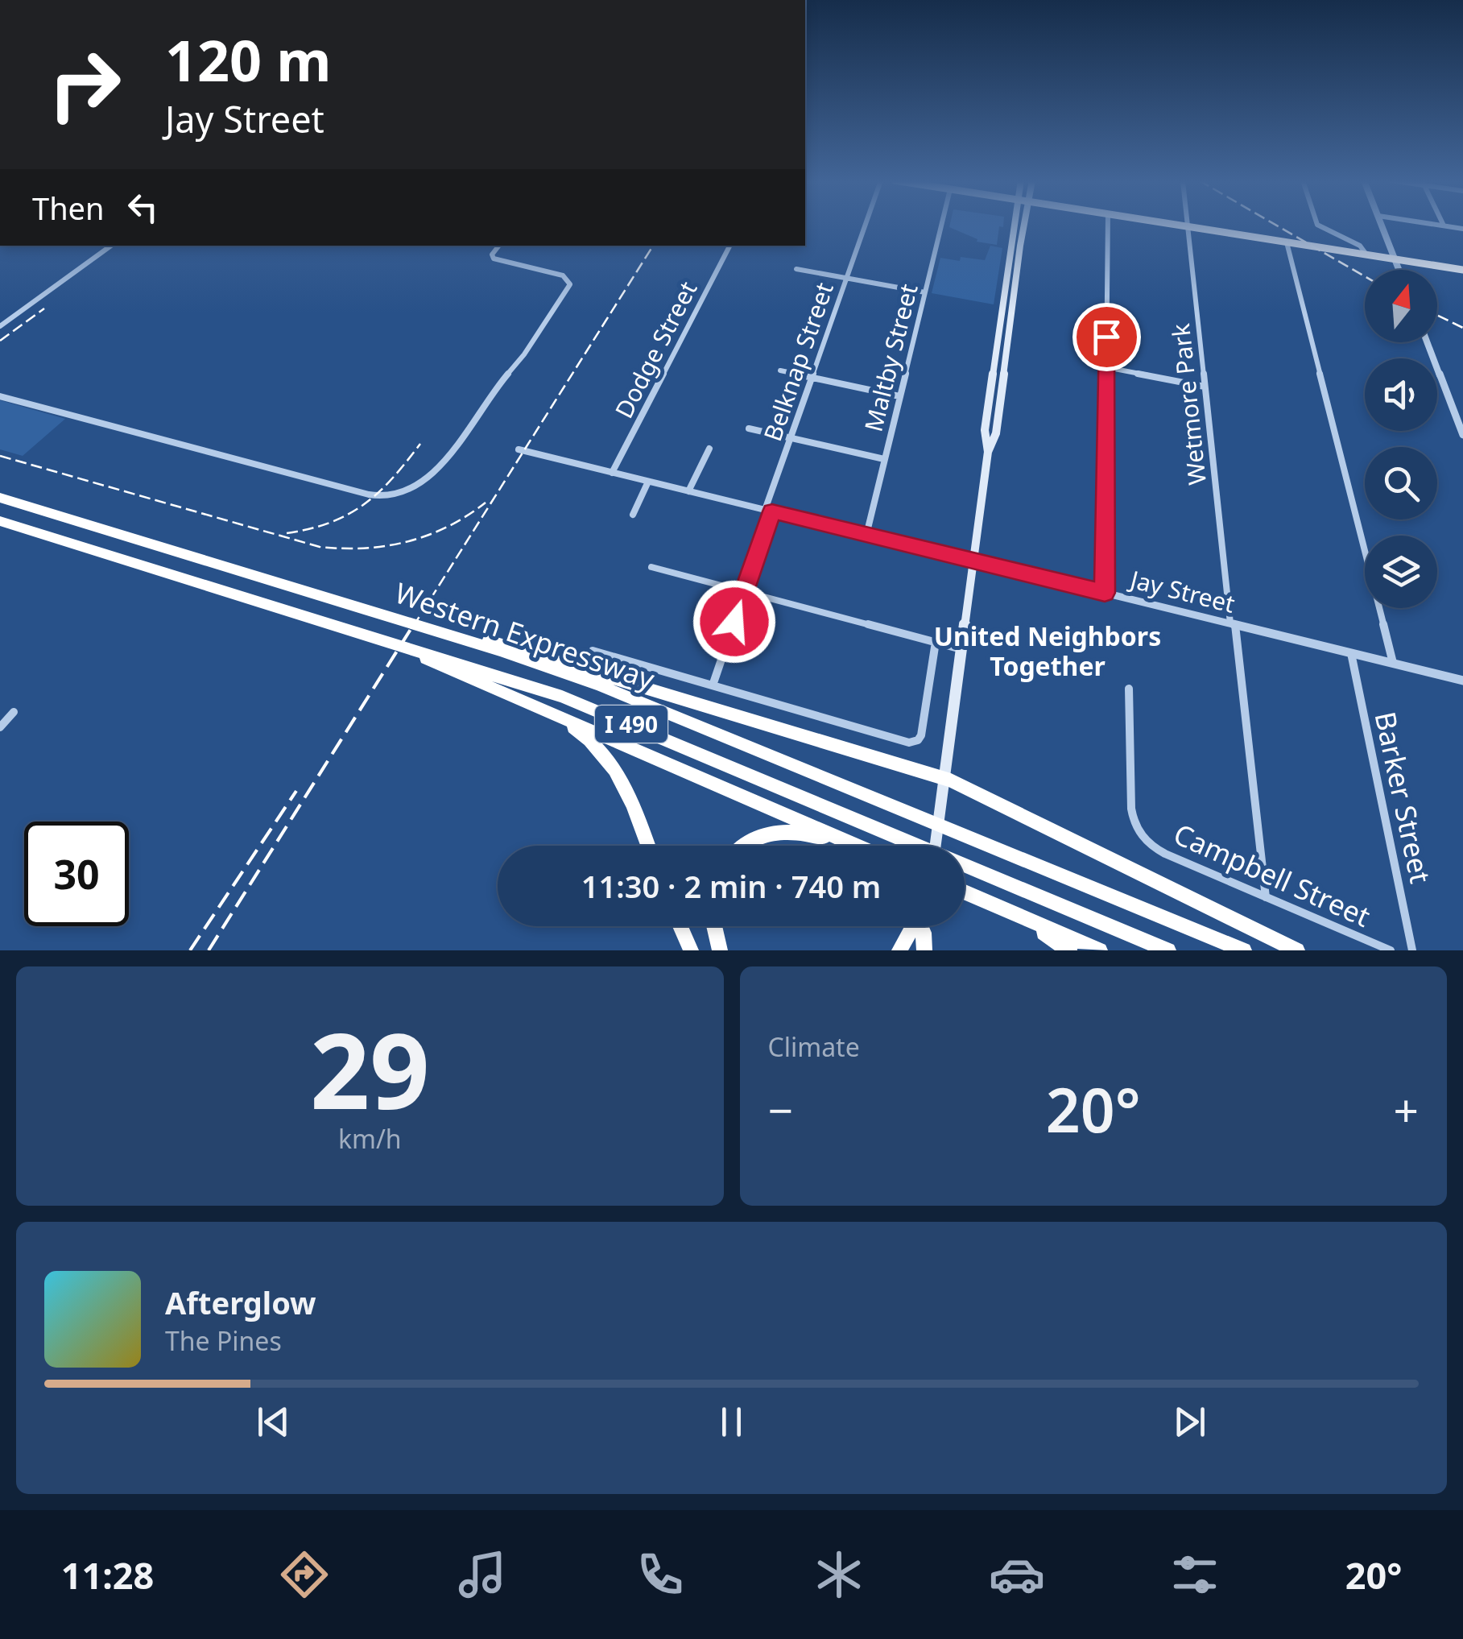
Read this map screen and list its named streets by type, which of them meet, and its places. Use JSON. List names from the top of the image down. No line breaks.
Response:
{"streets":{"highway":["Western Expressway","I 490"],"street":["Dodge Street","Maltby Street","Belknap Street","Wetmore Park","Jay Street","Barker Street","Campbell Street"]},"crossings":[["Dodge Street","Jay Street"],["Maltby Street","Jay Street"],["Belknap Street","Jay Street"],["Wetmore Park","Jay Street"],["Wetmore Park","Campbell Street"],["Jay Street","Barker Street"]],"districts":["United Neighbors Together"],"north":"top","page":{"turn":["120 m","Jay Street"],"then":"Then","limit":"30","trip":"11:30 · 2 min · 740 m","tile":[["29","km/h"],"Climate"],"heat":["−","20°","+"],"song":["Afterglow","The Pines"],"tabs":["11:28","20°"]}}
